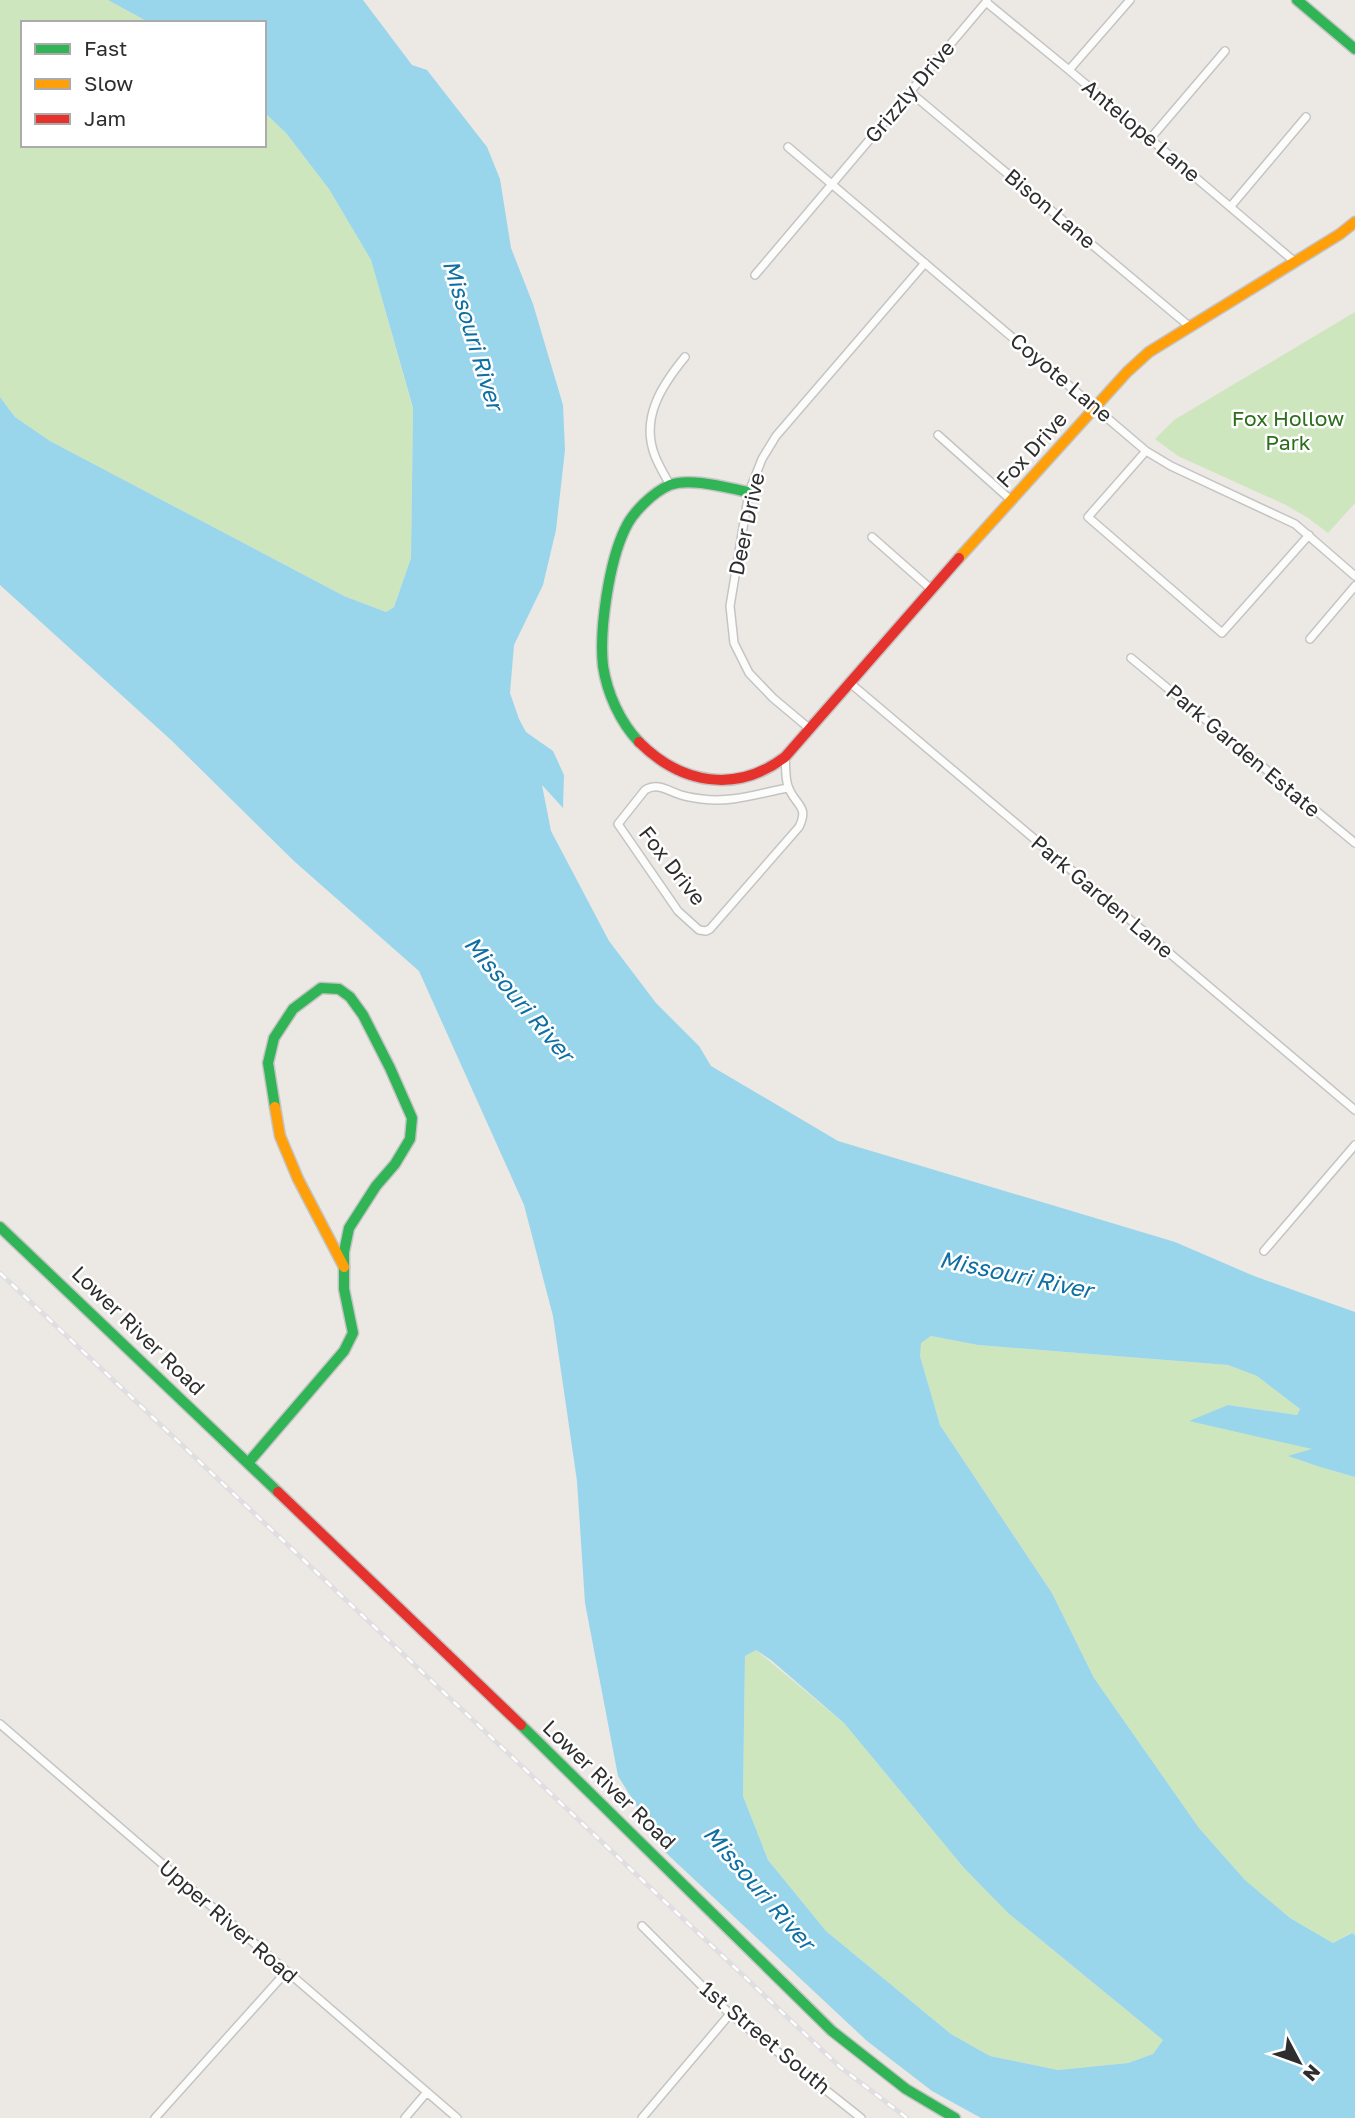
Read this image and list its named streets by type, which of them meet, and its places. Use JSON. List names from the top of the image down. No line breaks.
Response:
{"streets":{"street":["Grizzly Drive","Antelope Lane","Bison Lane","Coyote Lane","Fox Drive","Deer Drive","Park Garden Estate","Park Garden Lane","Lower River Road","Upper River Road","1st Street South"]},"crossings":[["Grizzly Drive","Antelope Lane"],["Grizzly Drive","Bison Lane"],["Grizzly Drive","Coyote Lane"],["Antelope Lane","Fox Drive"],["Bison Lane","Fox Drive"],["Coyote Lane","Fox Drive"],["Coyote Lane","Deer Drive"],["Fox Drive","Deer Drive"],["Fox Drive","Park Garden Lane"]],"water":["Missouri River"],"parks":["Fox Hollow Park"],"legend":["Fast","Slow","Jam"],"north":"bottom right"}
